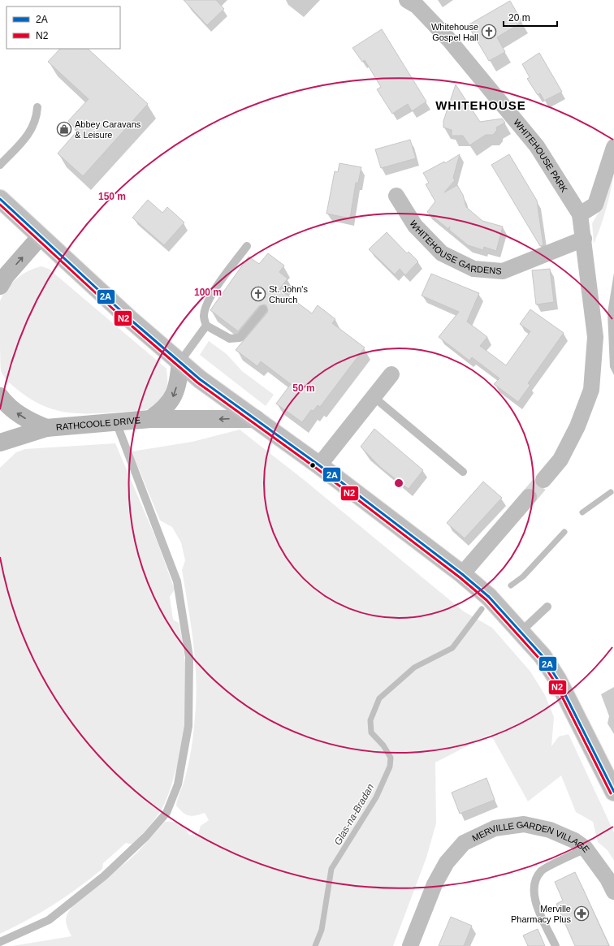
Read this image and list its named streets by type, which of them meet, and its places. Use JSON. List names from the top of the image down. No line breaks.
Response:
{"streets":{"street":["WHITEHOUSE PARK","WHITEHOUSE GARDENS","RATHCOOLE DRIVE","MERVILLE GARDEN VILLAGE"]},"districts":["WHITEHOUSE"],"water":["Glas-na-Bradan"],"places":{"church":["Whitehouse Gospel Hall","St. John's Church"],"shop":["Abbey Caravans & Leisure"],"pharmacy":["Merville Pharmacy Plus"]},"lines":["transit line 2A","transit line N2"],"legend":["2A","N2"],"scale_bar":"20 m","rings":["150 m","100 m","50 m"]}
